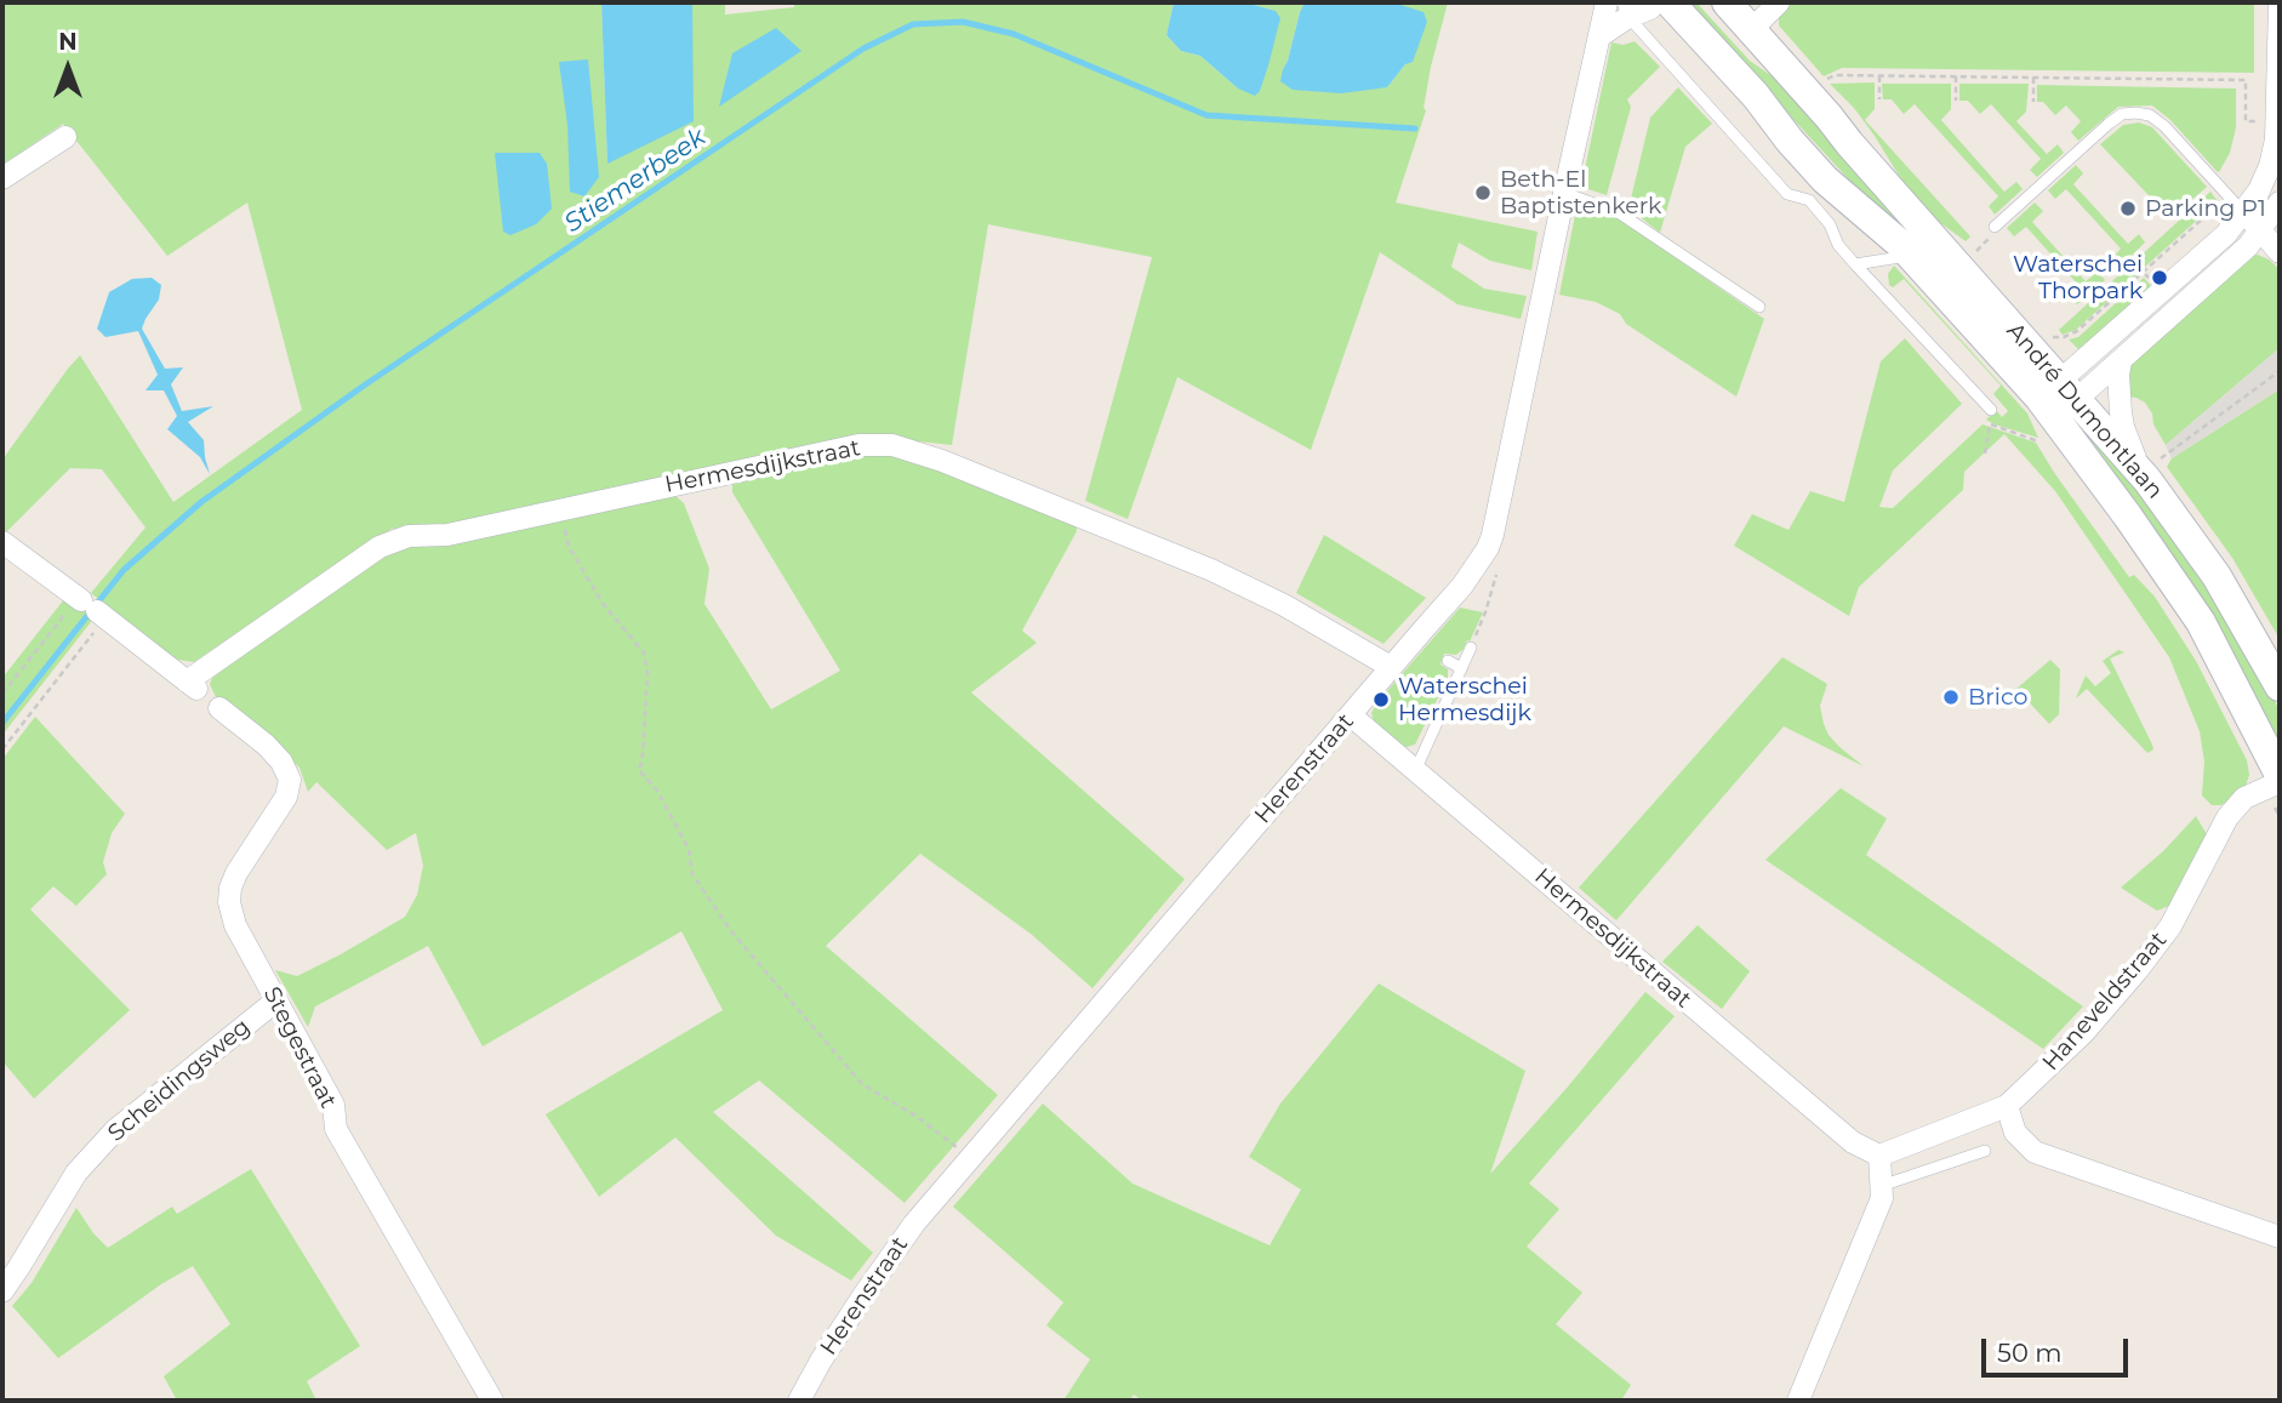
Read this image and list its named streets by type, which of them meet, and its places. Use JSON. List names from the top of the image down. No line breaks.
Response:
{"streets":{"main road":["André Dumontlaan"],"street":["Hermesdijkstraat","Herenstraat","Haneveldstraat","Stegestraat","Scheidingsweg"]},"crossings":[["Hermesdijkstraat","Herenstraat"],["Hermesdijkstraat","Haneveldstraat"],["Stegestraat","Scheidingsweg"]],"water":["Stiemerbeek"],"places":["Beth-El Baptistenkerk","Parking P1","Waterschei Thorpark","Brico","Waterschei Hermesdijk"],"scale_bar":"50 m","north":"top"}
